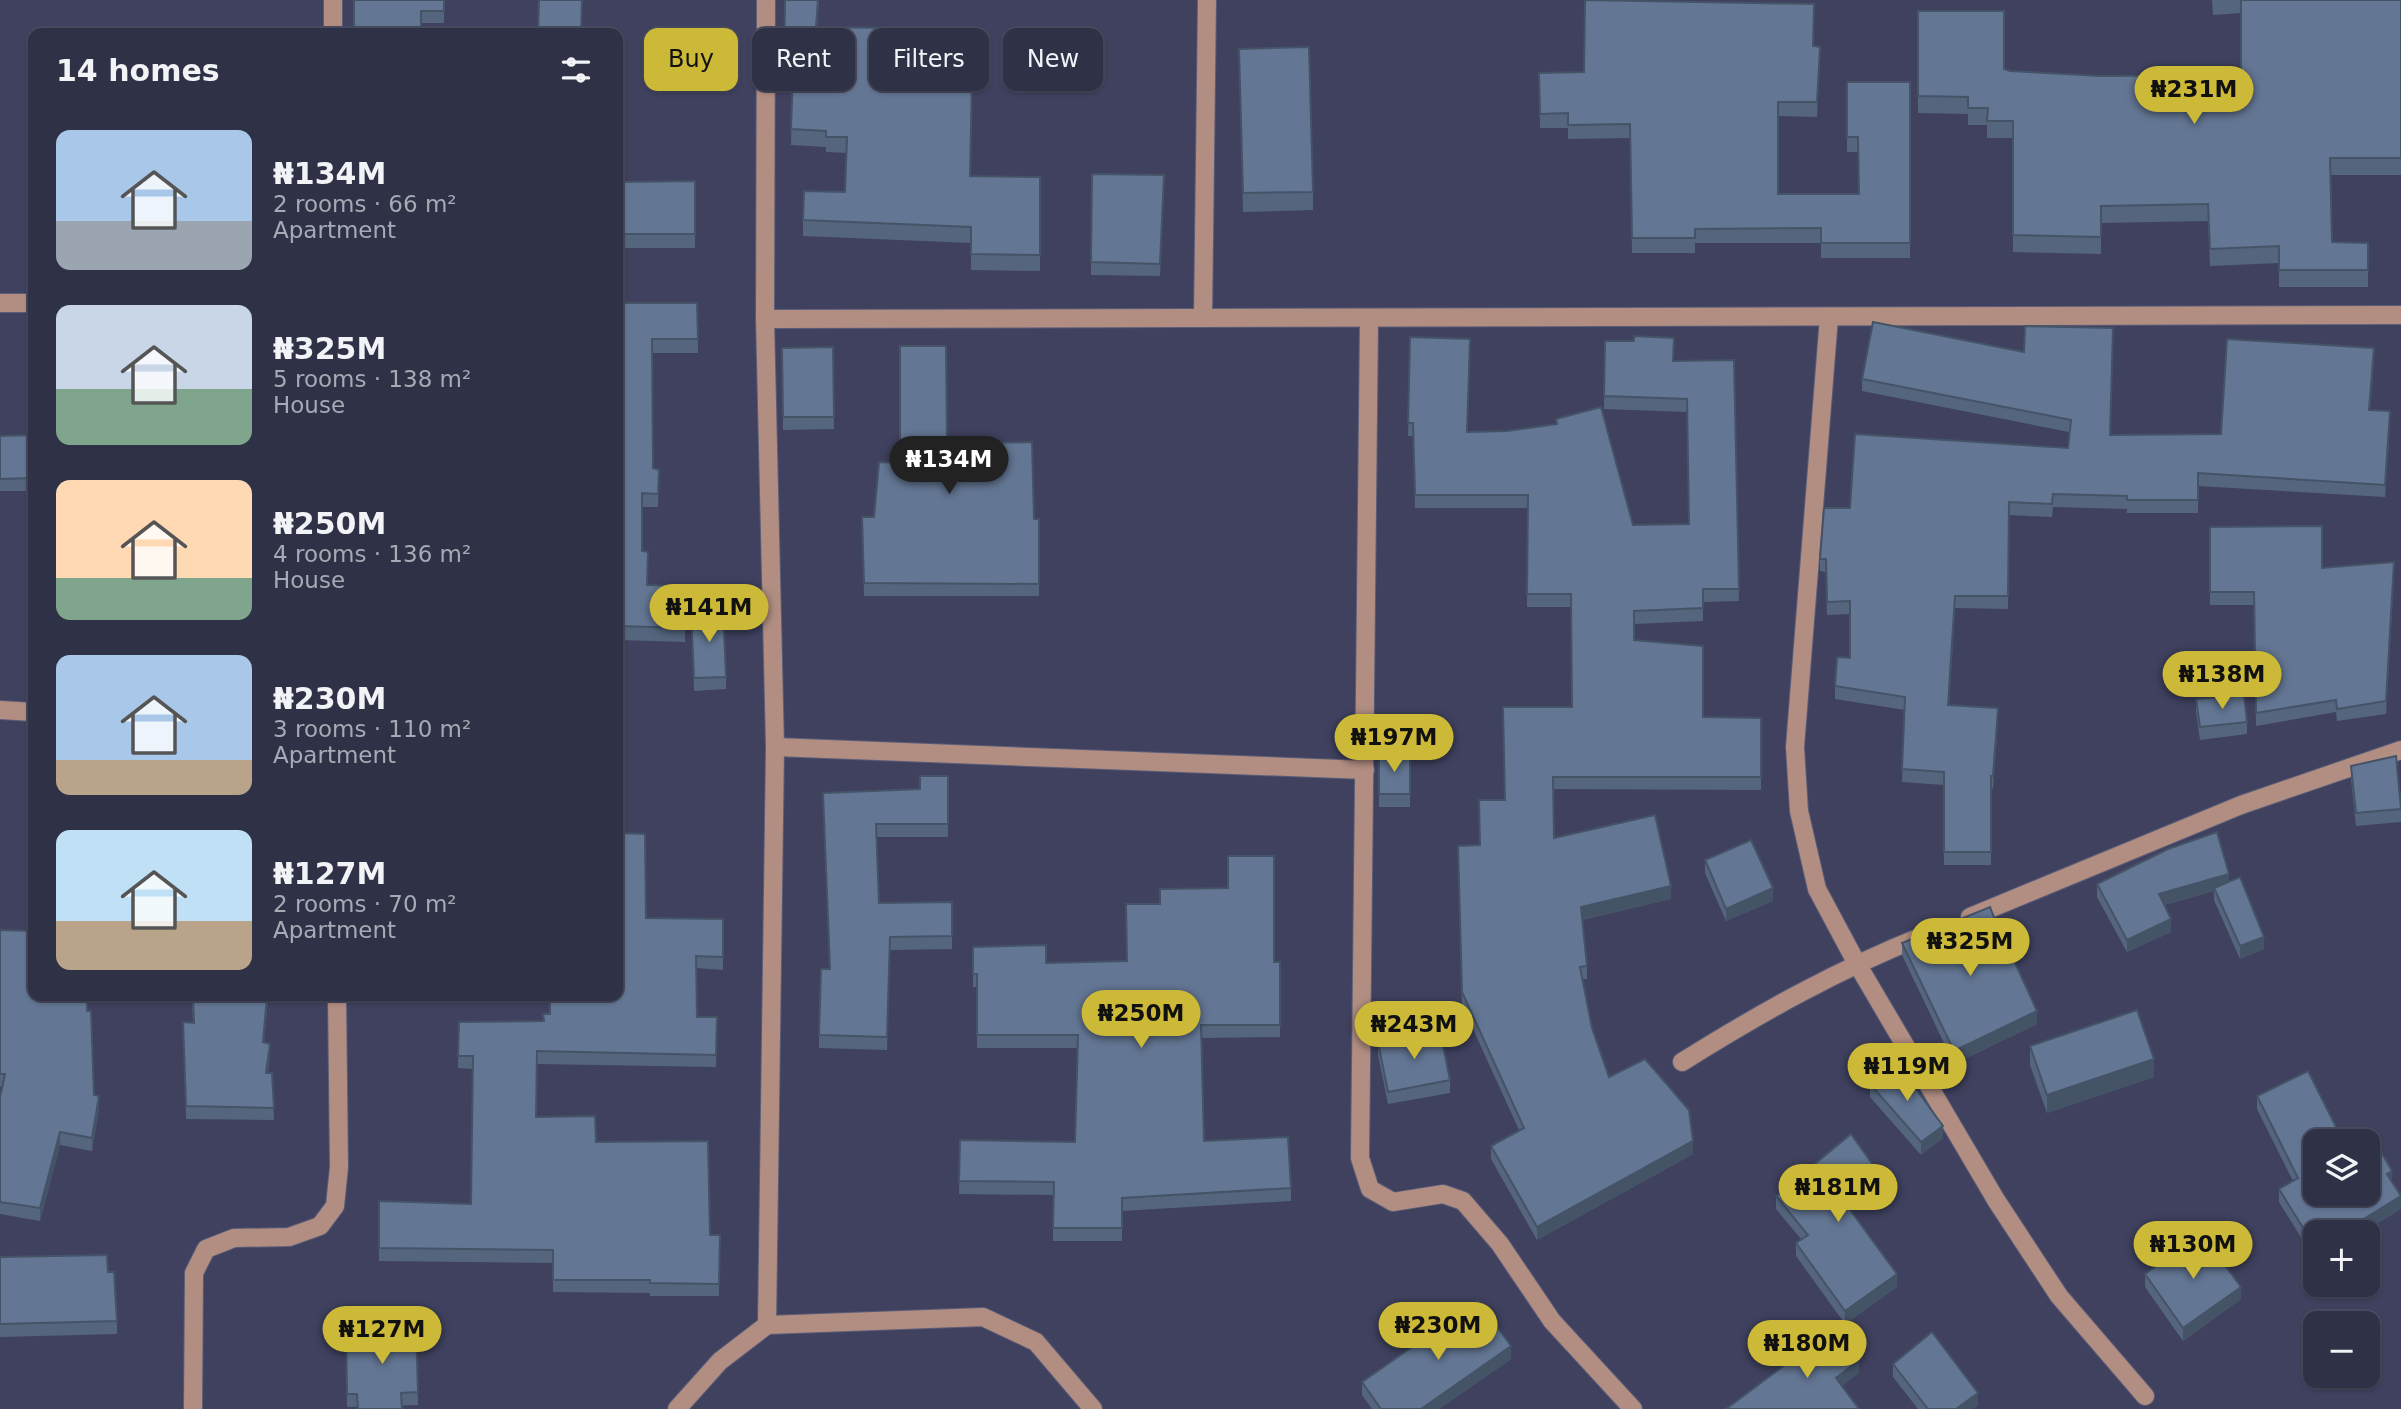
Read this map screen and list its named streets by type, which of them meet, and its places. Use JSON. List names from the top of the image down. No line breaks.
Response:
{"page":{"chip":["Buy","Rent","Filters","New"],"heading":"14 homes","price":["₦231M","₦134M","₦141M","₦138M","₦197M","₦325M","₦250M","₦243M","₦119M","₦181M","₦130M","₦230M","₦127M","₦180M"],"list":[{"name":"₦134M","note":"2 rooms · 66 m² · Apartment"},{"name":"₦325M","note":"5 rooms · 138 m² · House"},{"name":"₦250M","note":"4 rooms · 136 m² · House"},{"name":"₦230M","note":"3 rooms · 110 m² · Apartment"},{"name":"₦127M","note":"2 rooms · 70 m² · Apartment"}],"map_buttons":["+","−"]}}
